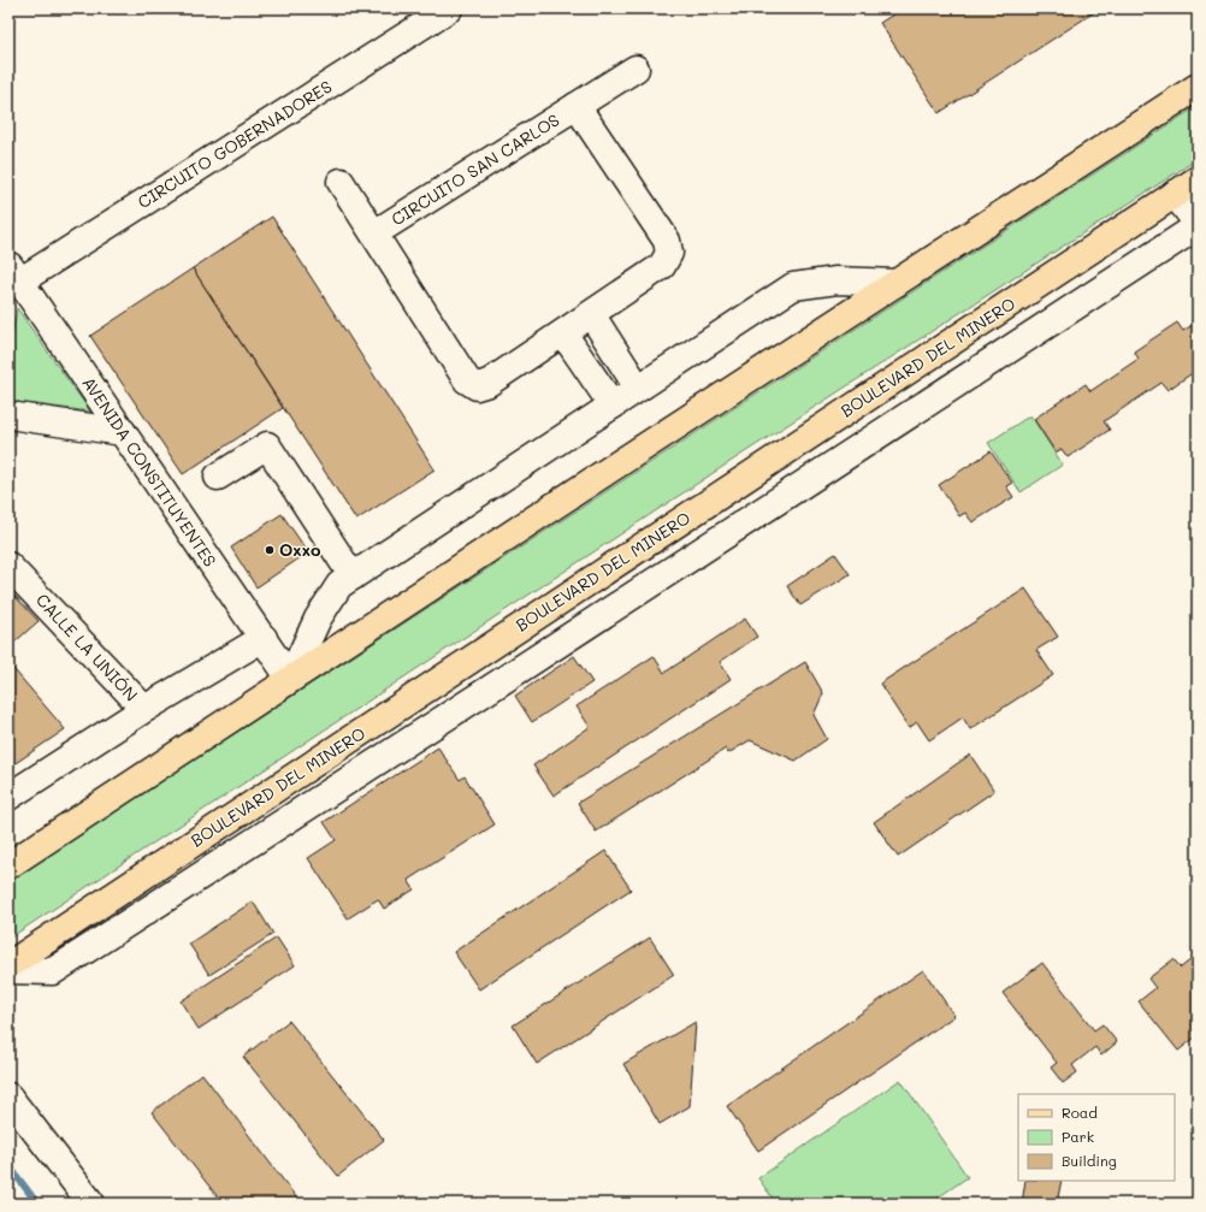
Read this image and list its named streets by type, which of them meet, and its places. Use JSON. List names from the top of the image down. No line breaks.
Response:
{"streets":{"main road":["BOULEVARD DEL MINERO"],"street":["CIRCUITO GOBERNADORES","CIRCUITO SAN CARLOS","AVENIDA CONSTITUYENTES","CALLE LA UNIÓN"]},"crossings":[["CIRCUITO GOBERNADORES","AVENIDA CONSTITUYENTES"]],"places":["Oxxo"],"legend":["Road","Park","Building"]}
